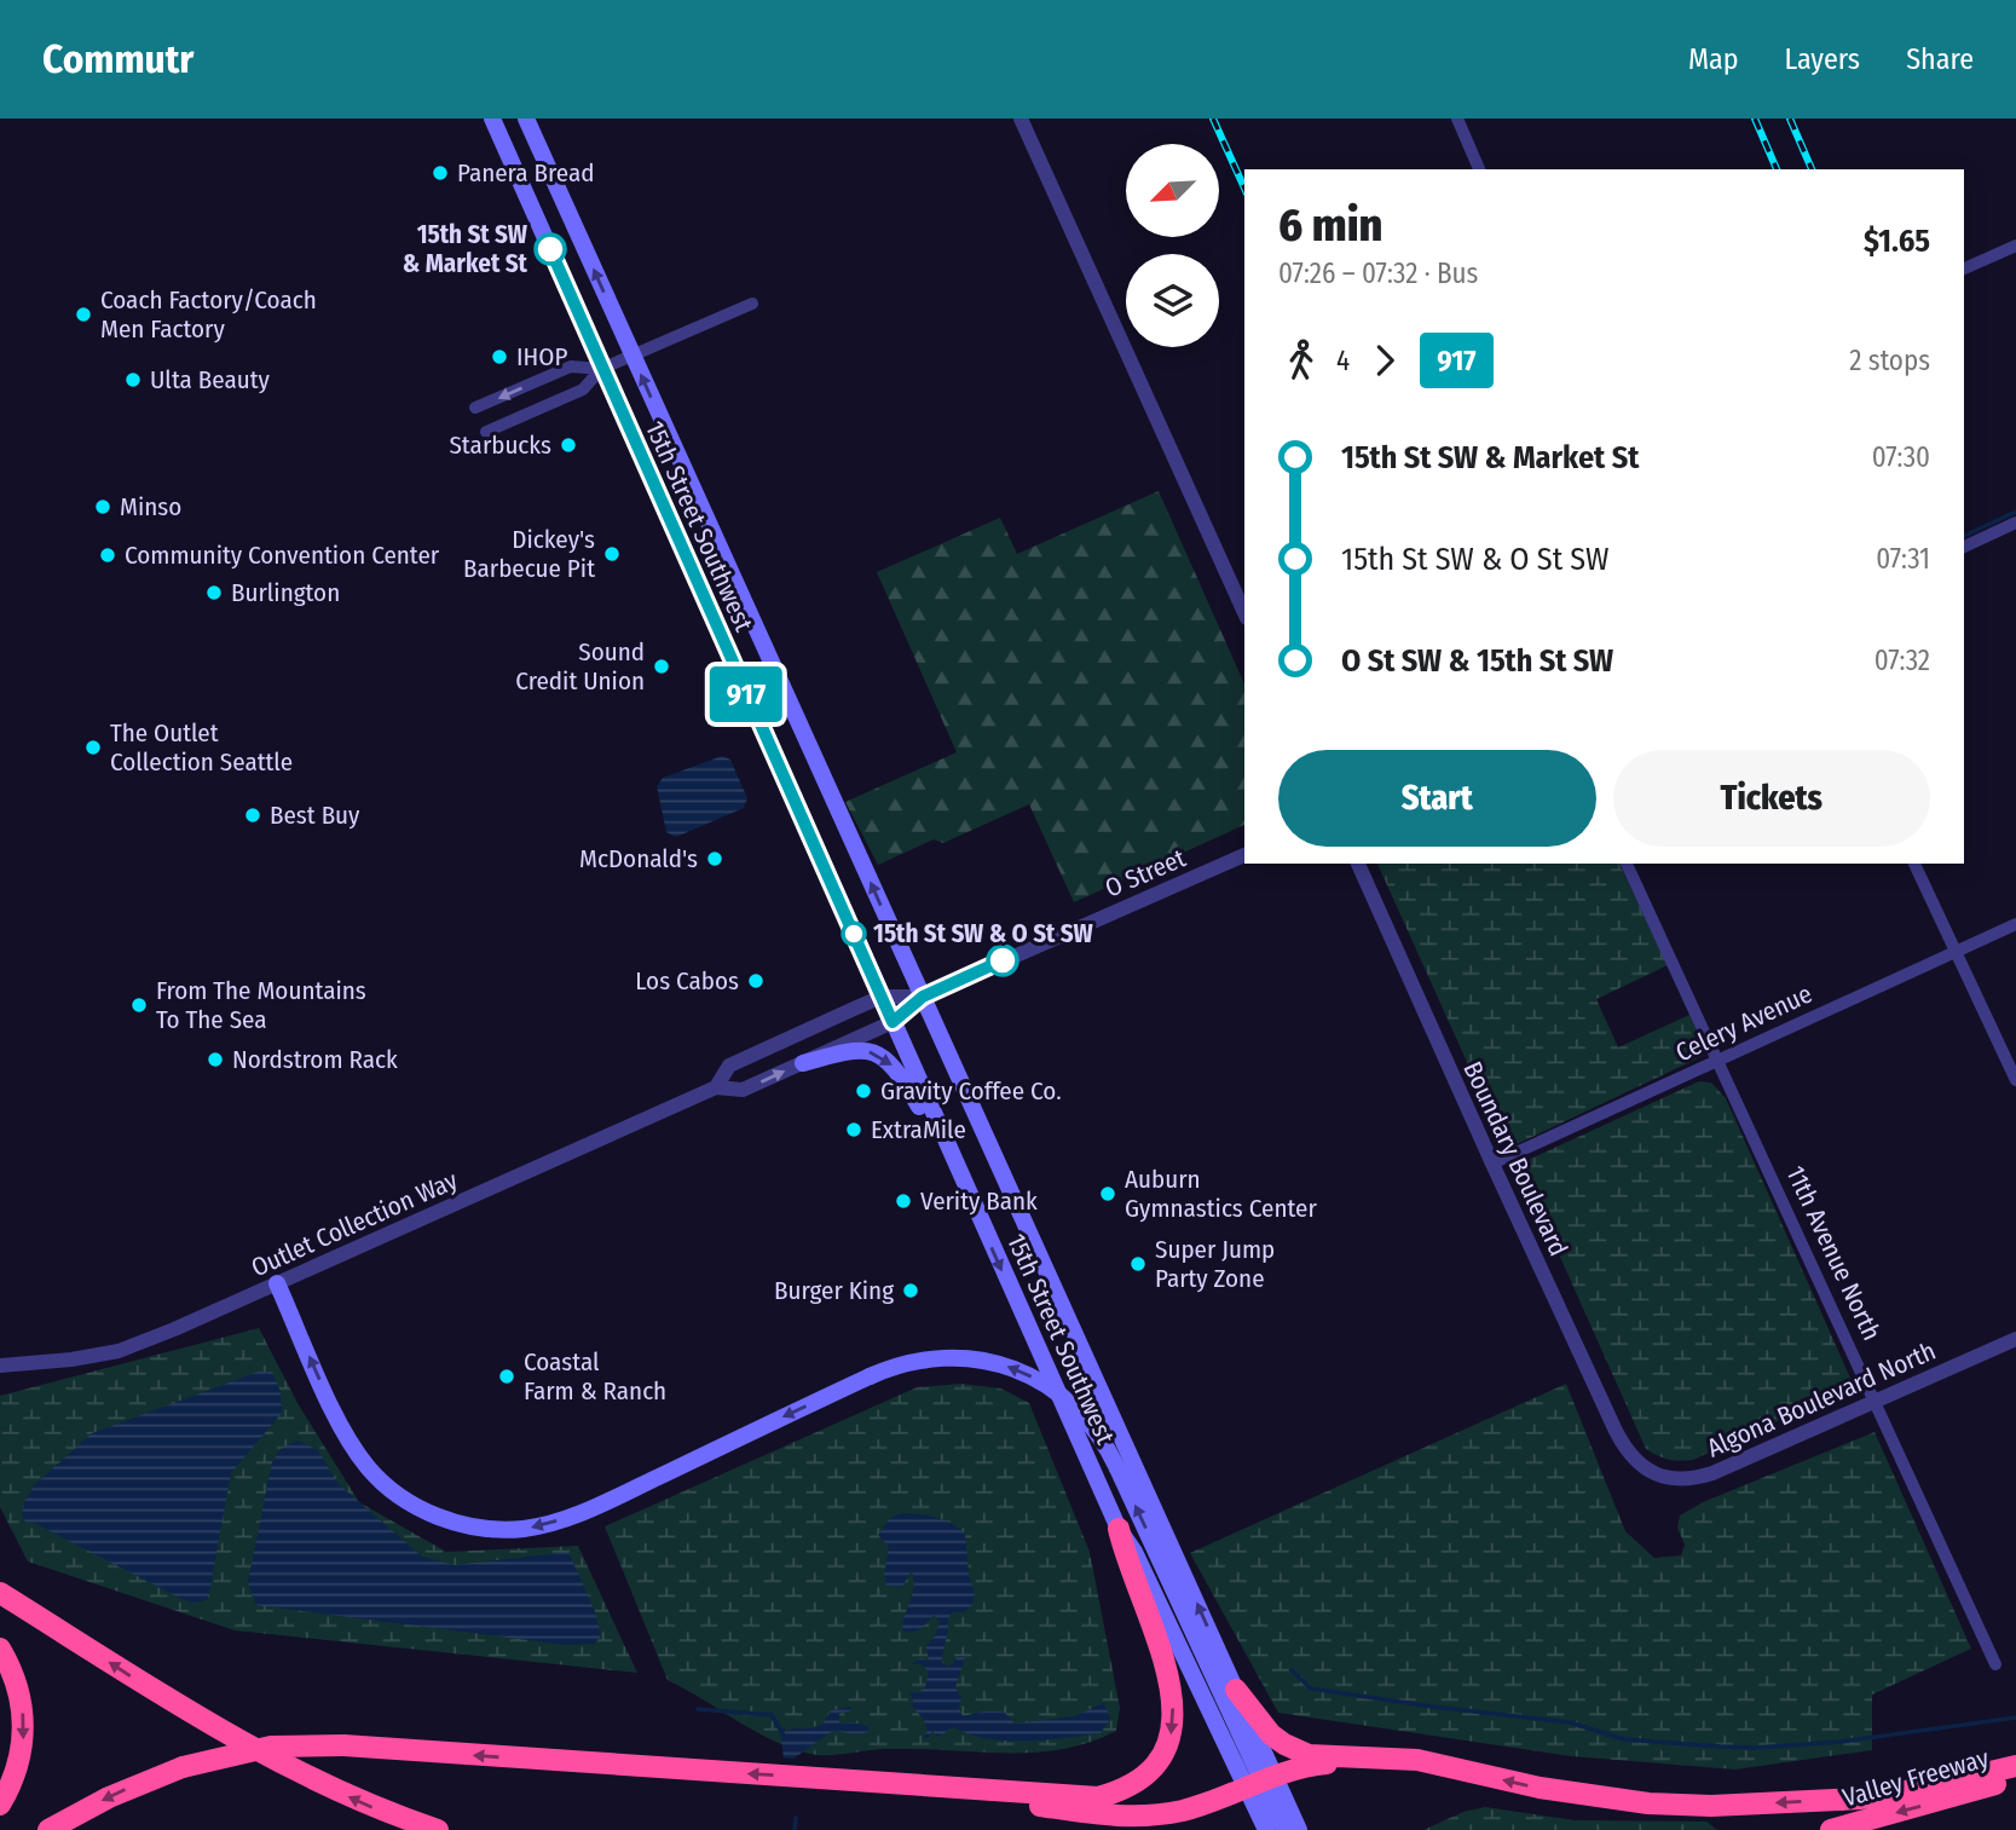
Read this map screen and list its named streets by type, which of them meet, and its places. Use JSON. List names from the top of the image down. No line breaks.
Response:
{"streets":{"highway":["Valley Freeway"],"main road":["15th Street Southwest"],"street":["O Street","Celery Avenue","Boundary Boulevard","Outlet Collection Way","11th Avenue North","Algona Boulevard North"]},"crossings":[["15th Street Southwest","O Street"],["15th Street Southwest","Outlet Collection Way"],["O Street","Outlet Collection Way"],["Celery Avenue","Boundary Boulevard"],["Celery Avenue","11th Avenue North"],["Boundary Boulevard","Algona Boulevard North"],["11th Avenue North","Algona Boulevard North"]],"places":["Panera Bread","15th St SW & Market St","Coach Factory/Coach Men Factory","IHOP","Ulta Beauty","Starbucks","Minso","Dickey's Barbecue Pit","Community Convention Center","Burlington","Sound Credit Union","The Outlet Collection Seattle","Best Buy","McDonald's","15th St SW & O St SW","Los Cabos","From The Mountains To The Sea","Nordstrom Rack","Gravity Coffee Co.","ExtraMile","Auburn Gymnastics Center","Verity Bank","Super Jump Party Zone","Burger King","Coastal Farm & Ranch"],"lines":["bus line 917"],"north":"bottom left","page":{"header":"Commutr","nav":["Map","Layers","Share"],"on_map":"917","heading":["6 min","07:26 – 07:32 · Bus","$1.65"],"legs":["4","917","2 stops"],"list":[{"name":"15th St SW & Market St","value":"07:30"},{"name":"15th St SW & O St SW","value":"07:31"},{"name":"O St SW & 15th St SW","value":"07:32"}],"buttons":["Start","Tickets"]}}
